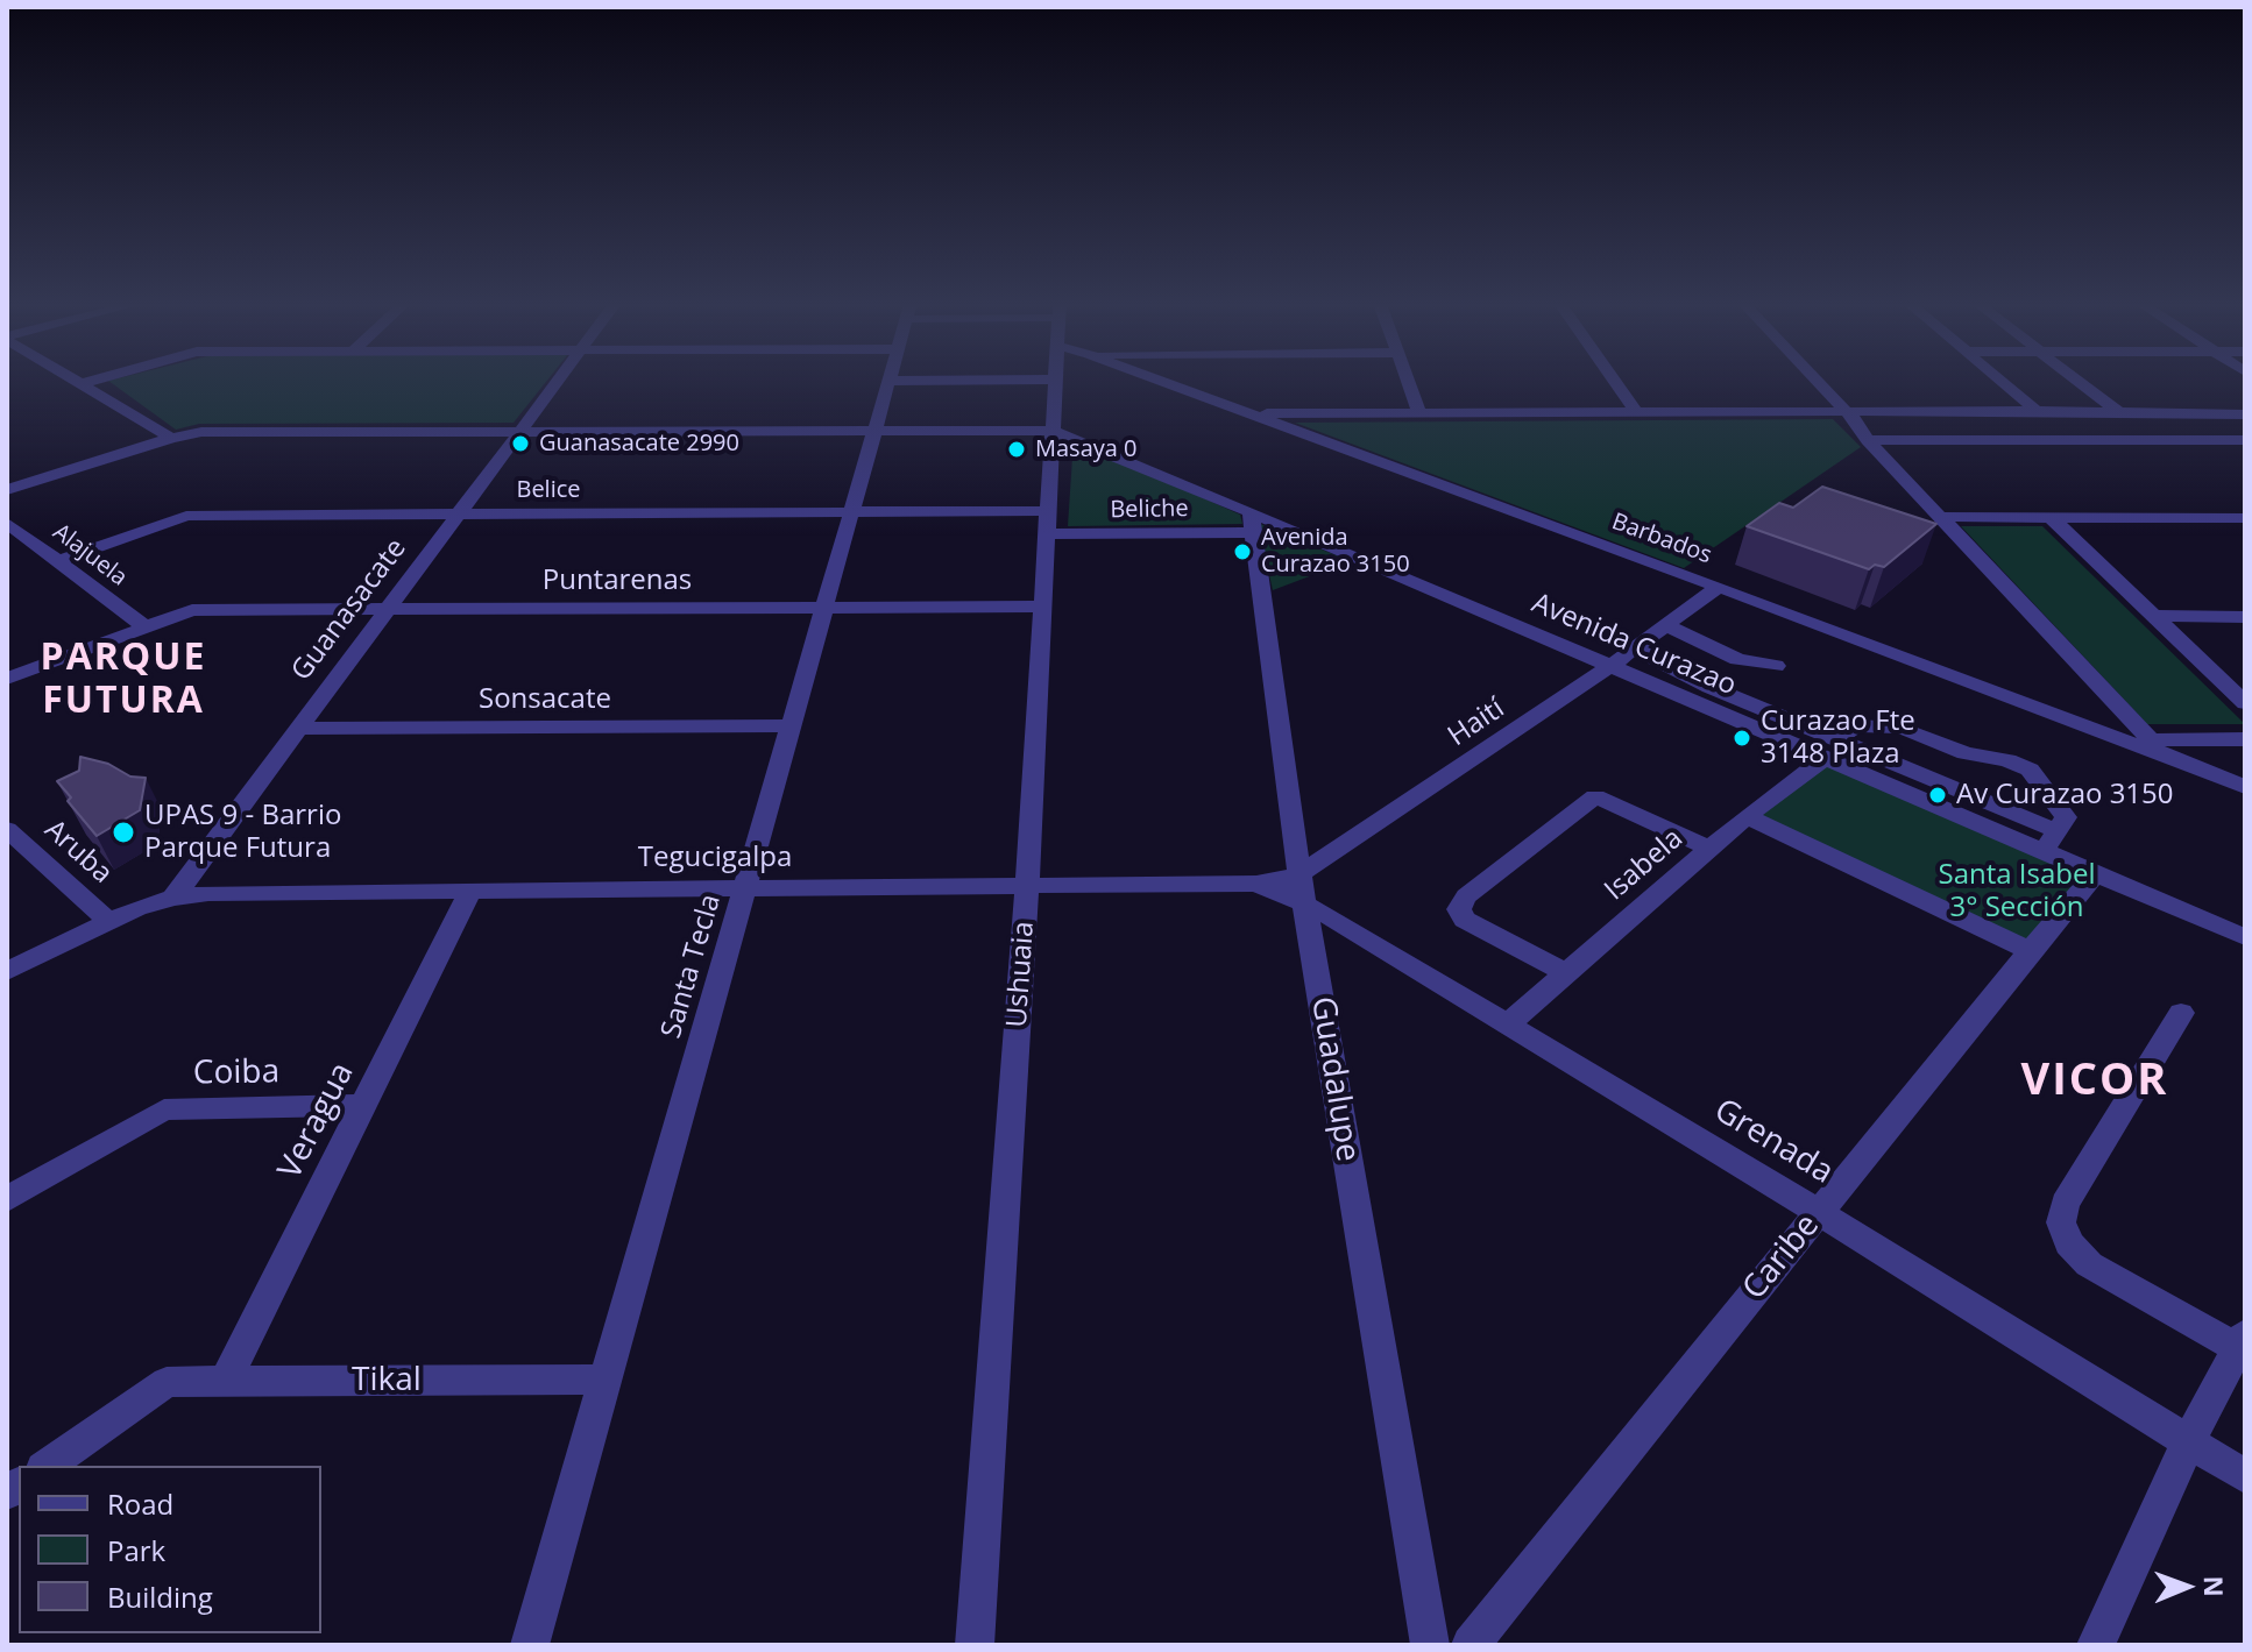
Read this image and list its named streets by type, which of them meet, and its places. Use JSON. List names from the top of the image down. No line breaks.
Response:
{"streets":{"street":["Belice","Beliche","Barbados","Alajuela","Puntarenas","Guanasacate","Avenida Curazao","Sonsacate","Haití","Aruba","Tegucigalpa","Isabela","Santa Tecla","Ushuaia","Coiba","Guadalupe","Veragua","Grenada","Caribe","Tikal"]},"crossings":[["Belice","Alajuela"],["Belice","Guanasacate"],["Belice","Santa Tecla"],["Belice","Ushuaia"],["Beliche","Avenida Curazao"],["Beliche","Ushuaia"],["Beliche","Guadalupe"],["Barbados","Haití"],["Alajuela","Puntarenas"],["Puntarenas","Guanasacate"],["Puntarenas","Santa Tecla"],["Puntarenas","Ushuaia"],["Guanasacate","Sonsacate"],["Guanasacate","Tegucigalpa"],["Avenida Curazao","Haití"],["Avenida Curazao","Isabela"],["Avenida Curazao","Ushuaia"],["Avenida Curazao","Guadalupe"],["Avenida Curazao","Caribe"],["Sonsacate","Santa Tecla"],["Haití","Guadalupe"],["Haití","Grenada"],["Tegucigalpa","Santa Tecla"],["Tegucigalpa","Ushuaia"],["Tegucigalpa","Veragua"],["Tegucigalpa","Grenada"],["Isabela","Grenada"],["Santa Tecla","Tikal"],["Coiba","Veragua"],["Guadalupe","Grenada"],["Veragua","Tikal"],["Grenada","Caribe"]],"districts":["PARQUE FUTURA","VICOR"],"parks":["Santa Isabel 3° Sección"],"places":["Guanasacate 2990","Masaya 0","Avenida Curazao 3150","Curazao Fte 3148 Plaza","Av Curazao 3150","UPAS 9 - Barrio Parque Futura"],"legend":["Road","Park","Building"],"north":"right"}
